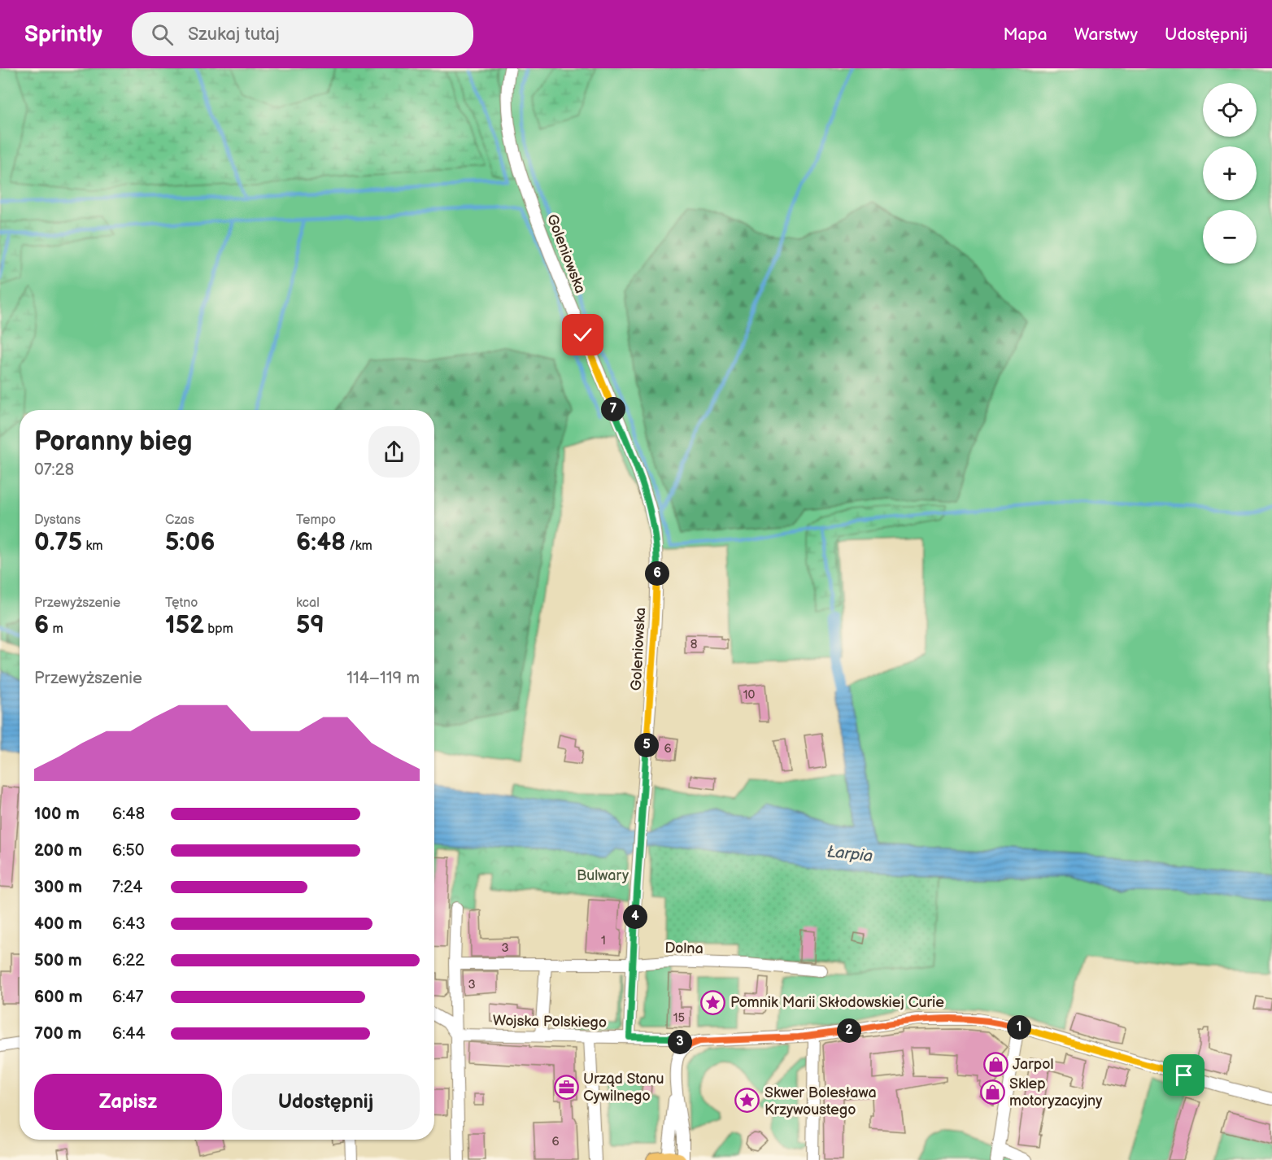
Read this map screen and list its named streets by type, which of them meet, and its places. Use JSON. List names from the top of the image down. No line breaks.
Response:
{"streets":{"street":["Goleniowska","Dolna","Wojska Polskiego"]},"crossings":[["Goleniowska","Dolna"]],"water":["Łarpia"],"parks":["Bulwary"],"places":{"place":["Pomnik Marii Skłodowskiej Curie","Skwer Bolesława Krzywoustego"],"shop":["Jarpol","Sklep motoryzacyjny"],"office":["Urząd Stanu Cywilnego"]},"house_numbers":["8","10","6","1","3","3","15","6"],"page":{"header":"Sprintly","search":"Szukaj tutaj","nav":["Mapa","Warstwy","Udostępnij"],"map_buttons":["+","−"],"pins":["7","6","5","4","1","2","3"],"heading":["Poranny bieg","07:28"],"stats":[["Dystans","0.75 km"],["Czas","5:06"],["Tempo","6:48 /km"],["Przewyższenie","6 m"],["Tętno","152 bpm"],["kcal","59"]],"chart":["Przewyższenie","114–119 m"],"list":[{"name":"100 m","note":"6:48"},{"name":"200 m","note":"6:50"},{"name":"300 m","note":"7:24"},{"name":"400 m","note":"6:43"},{"name":"500 m","note":"6:22"},{"name":"600 m","note":"6:47"},{"name":"700 m","note":"6:44"}],"buttons":["Zapisz","Udostępnij"]}}
